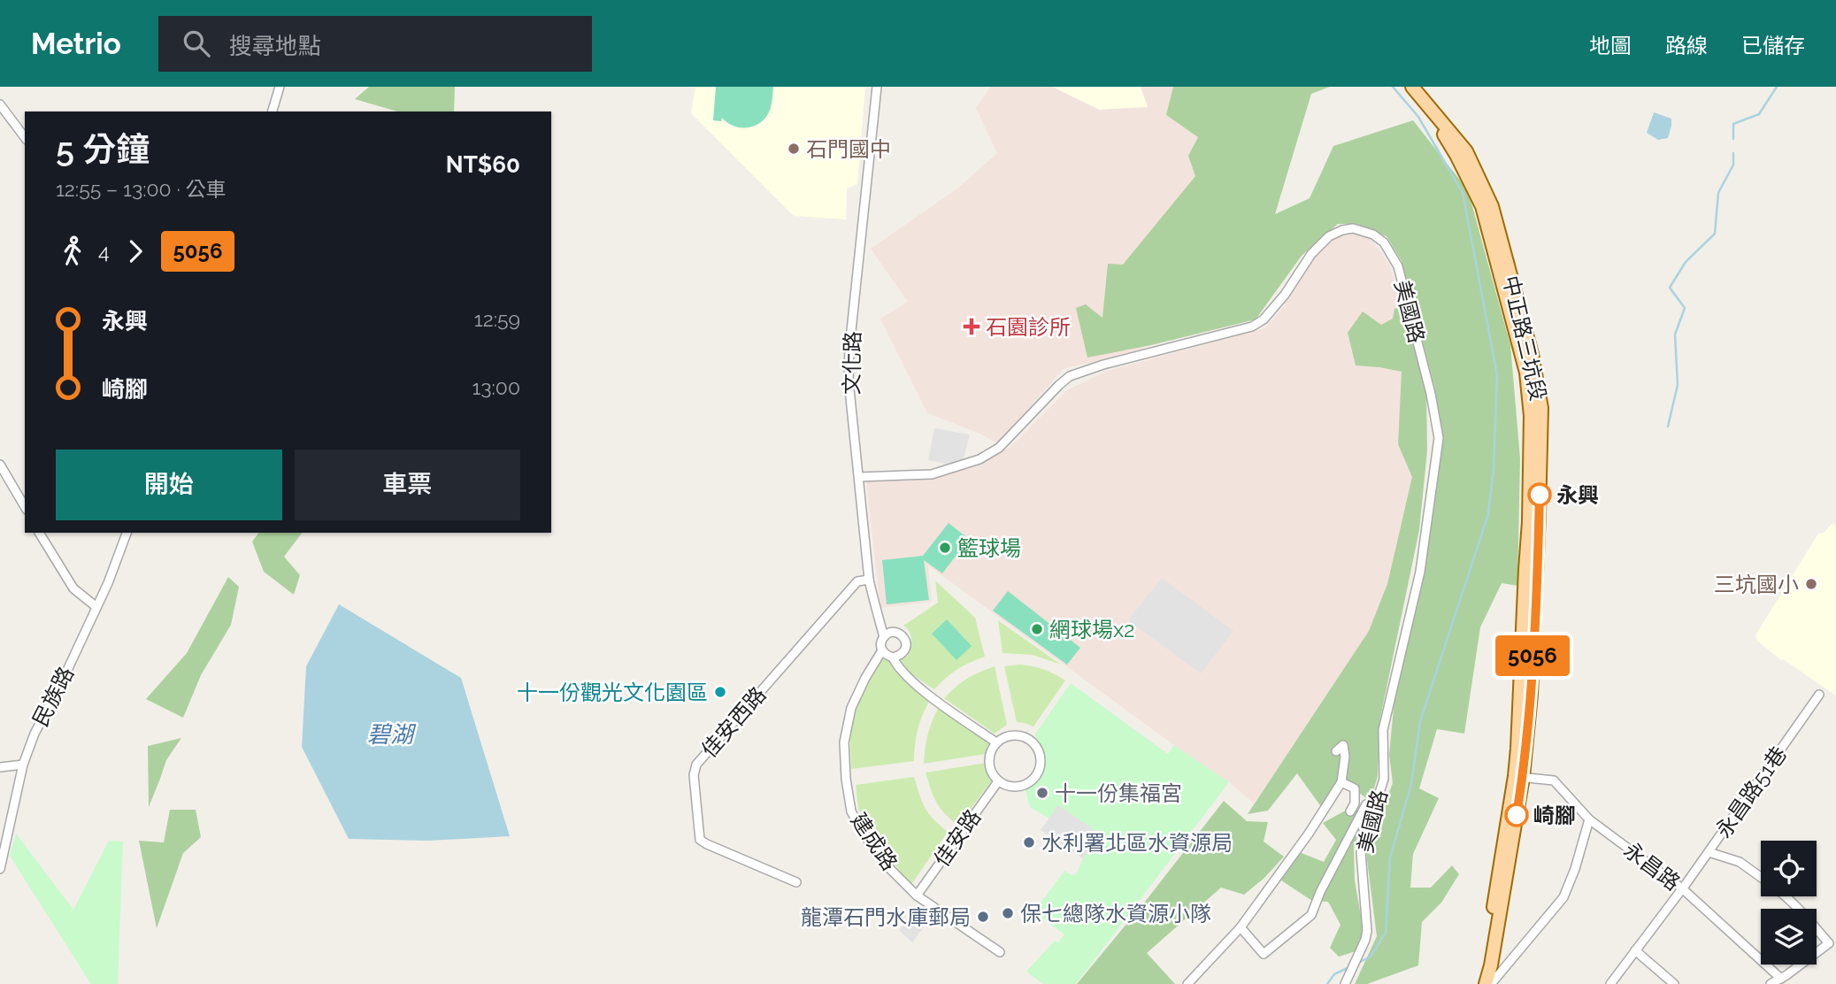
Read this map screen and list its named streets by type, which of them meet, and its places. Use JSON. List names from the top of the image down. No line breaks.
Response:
{"streets":{"main road":["中正路三坑段"],"street":["美國路","文化路","民族路","佳安西路","永昌路51巷","佳安路","建成路","永昌路"]},"crossings":[["美國路","文化路"],["中正路三坑段","永昌路"],["文化路","佳安西路"],["文化路","建成路"],["永昌路51巷","永昌路"],["佳安路","建成路"]],"water":["碧湖"],"places":{"other":["石門國中","永興","籃球場","三坑國小","網球場x2","十一份觀光文化園區","十一份集福宮","崎腳","水利署北區水資源局","保七總隊水資源小隊","龍潭石門水庫郵局"],"health":["石園診所"]},"lines":["bus line 5056"],"page":{"header":"Metrio","search":"搜尋地點","nav":["地圖","路線","已儲存"],"on_map":"5056","heading":["5 分鐘","12:55 – 13:00 · 公車","NT$60"],"legs":["4","5056"],"list":[{"name":"永興","value":"12:59"},{"name":"崎腳","value":"13:00"}],"buttons":["開始","車票"]}}
